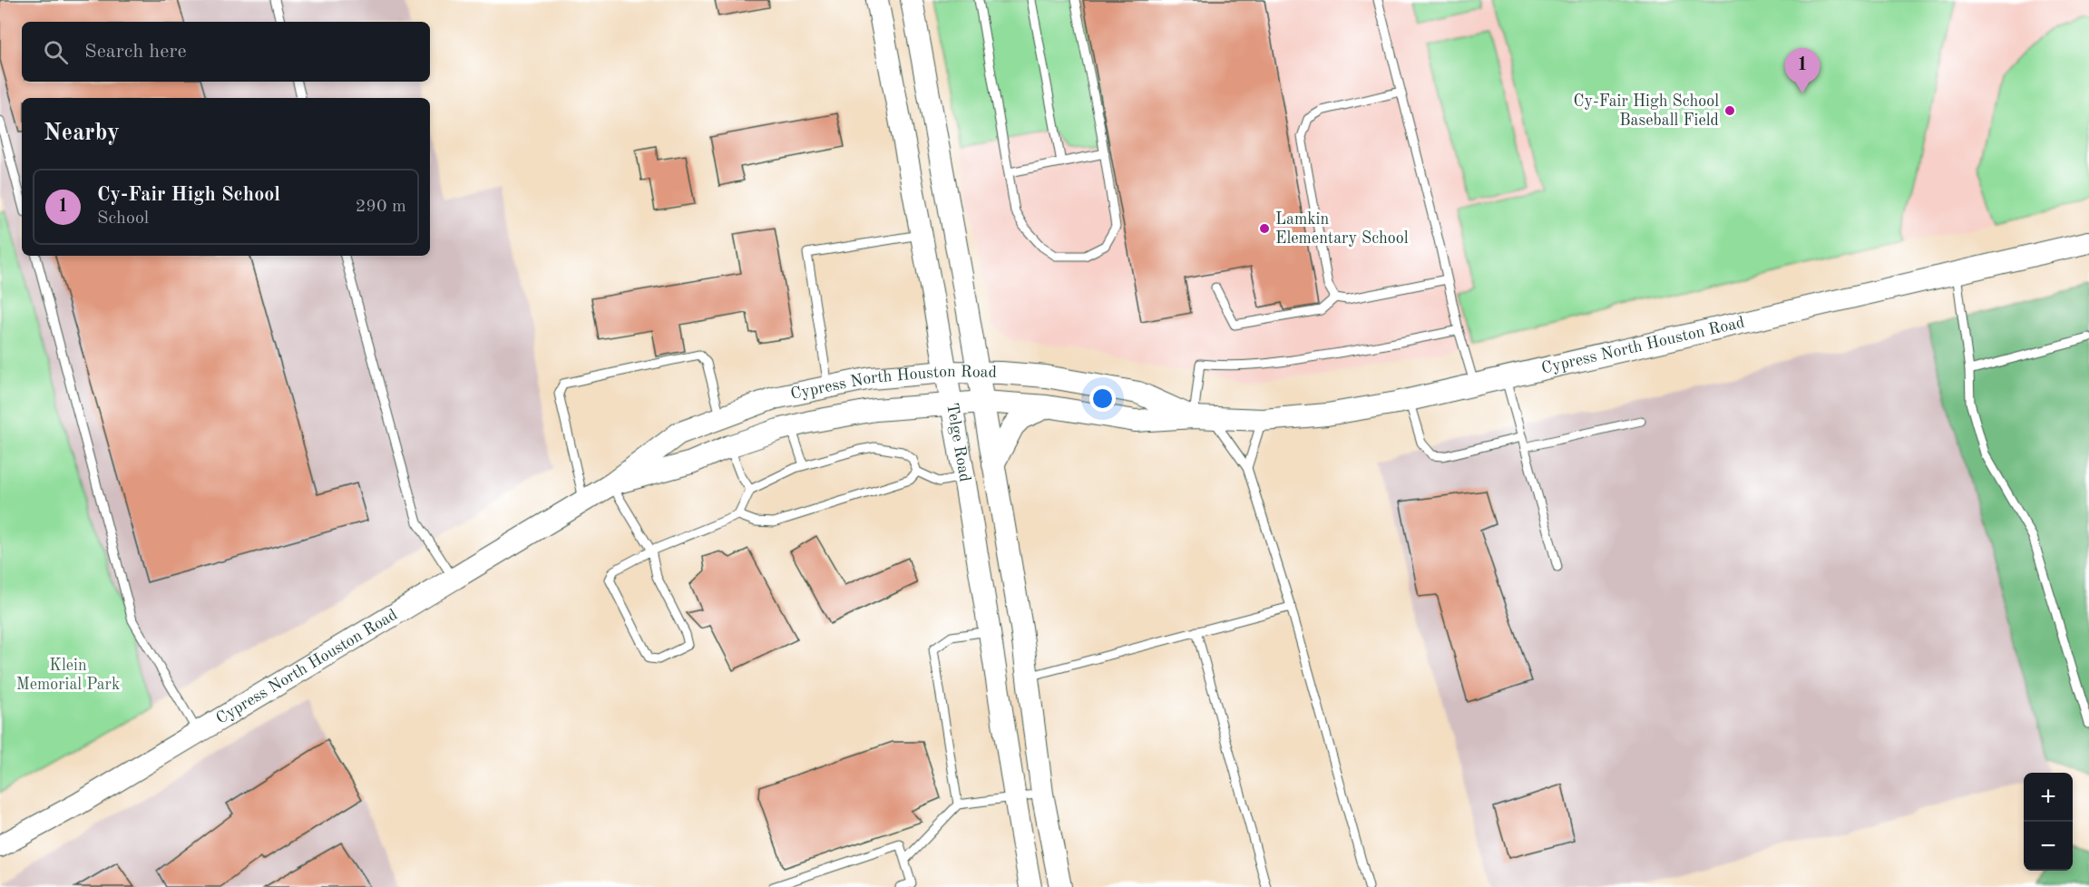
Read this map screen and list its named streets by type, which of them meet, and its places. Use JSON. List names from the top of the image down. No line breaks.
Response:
{"streets":{"main road":["Cypress North Houston Road","Telge Road"]},"crossings":[["Cypress North Houston Road","Telge Road"]],"parks":["Klein Memorial Park"],"places":["Cy-Fair High School Baseball Field","Lamkin Elementary School"],"page":{"search":"Search here","pins":"1","heading":"Nearby","list":[{"mark":"1","name":"Cy-Fair High School","note":"School","value":"290 m"}],"map_buttons":["+","−"]}}
